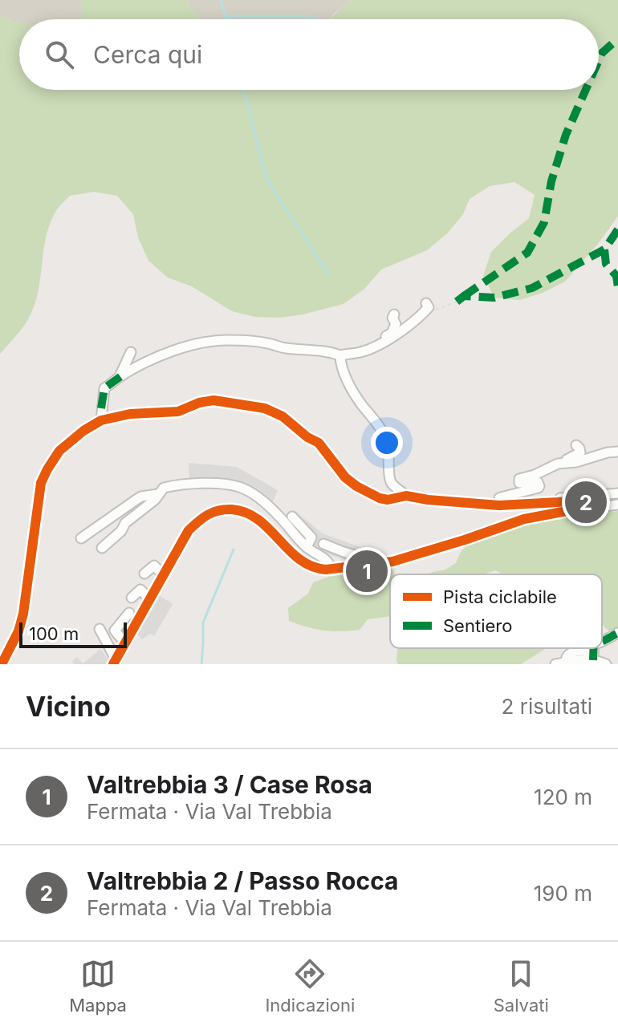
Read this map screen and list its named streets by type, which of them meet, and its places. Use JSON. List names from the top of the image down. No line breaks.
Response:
{"legend":["Pista ciclabile","Sentiero"],"scale_bar":"100 m","page":{"search":"Cerca qui","pins":["2","1"],"scale":"100 m","heading":["Vicino","2 risultati"],"list":[{"mark":"1","name":"Valtrebbia 3 / Case Rosa","note":"Fermata · Via Val Trebbia","value":"120 m"},{"mark":"2","name":"Valtrebbia 2 / Passo Rocca","note":"Fermata · Via Val Trebbia","value":"190 m"}],"nav":["Mappa","Indicazioni","Salvati"]}}
